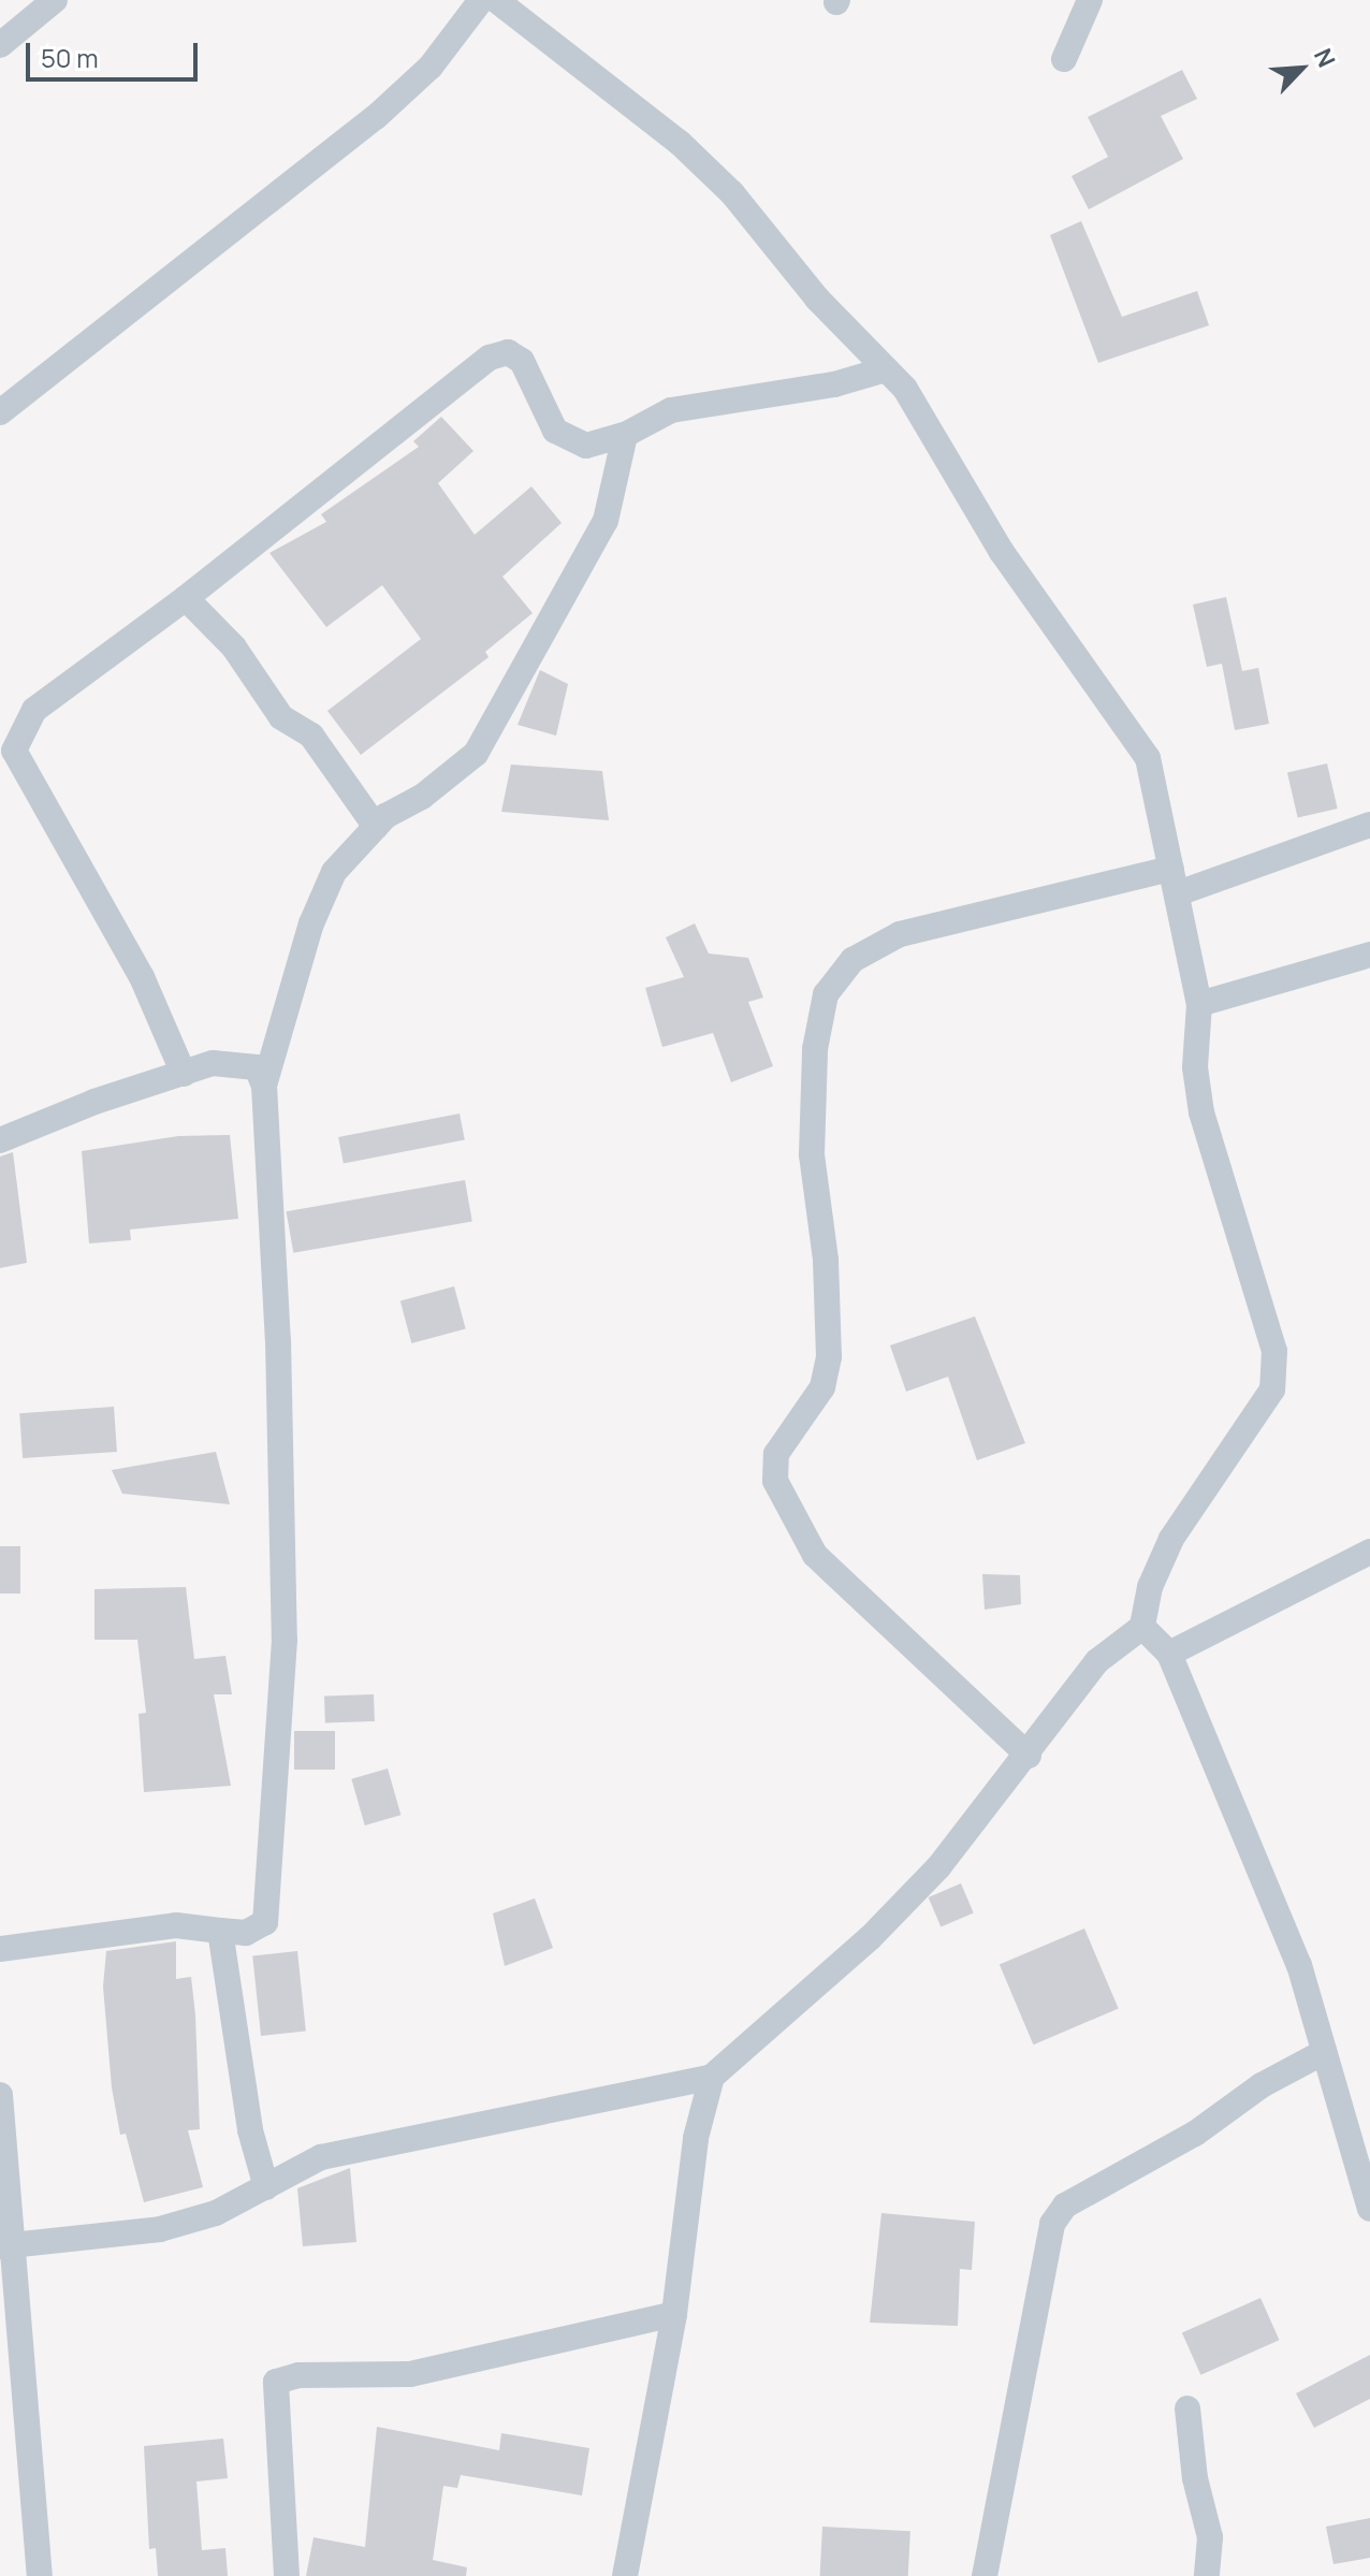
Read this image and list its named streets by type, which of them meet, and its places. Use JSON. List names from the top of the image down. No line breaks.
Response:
{"scale_bar":"50 m","north":"top right"}
